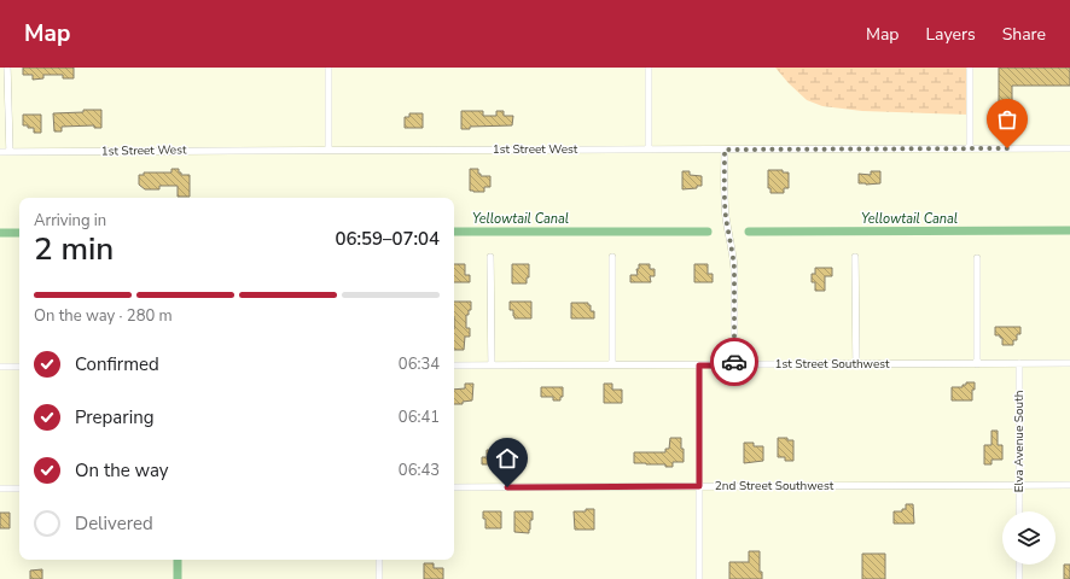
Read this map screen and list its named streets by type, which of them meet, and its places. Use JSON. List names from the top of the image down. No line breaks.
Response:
{"streets":{"street":["1st Street West","1st Street Southwest","Elva Avenue South","2nd Street Southwest"]},"crossings":[["1st Street Southwest","Elva Avenue South"],["Elva Avenue South","2nd Street Southwest"]],"water":["Yellowtail Canal"],"page":{"header":"Map","nav":["Map","Layers","Share"],"heading":["2 min","Arriving in","06:59–07:04"],"bar":"On the way · 280 m","list":[["Confirmed","06:34"],["Preparing","06:41"],["On the way","06:43"],"Delivered"]}}
